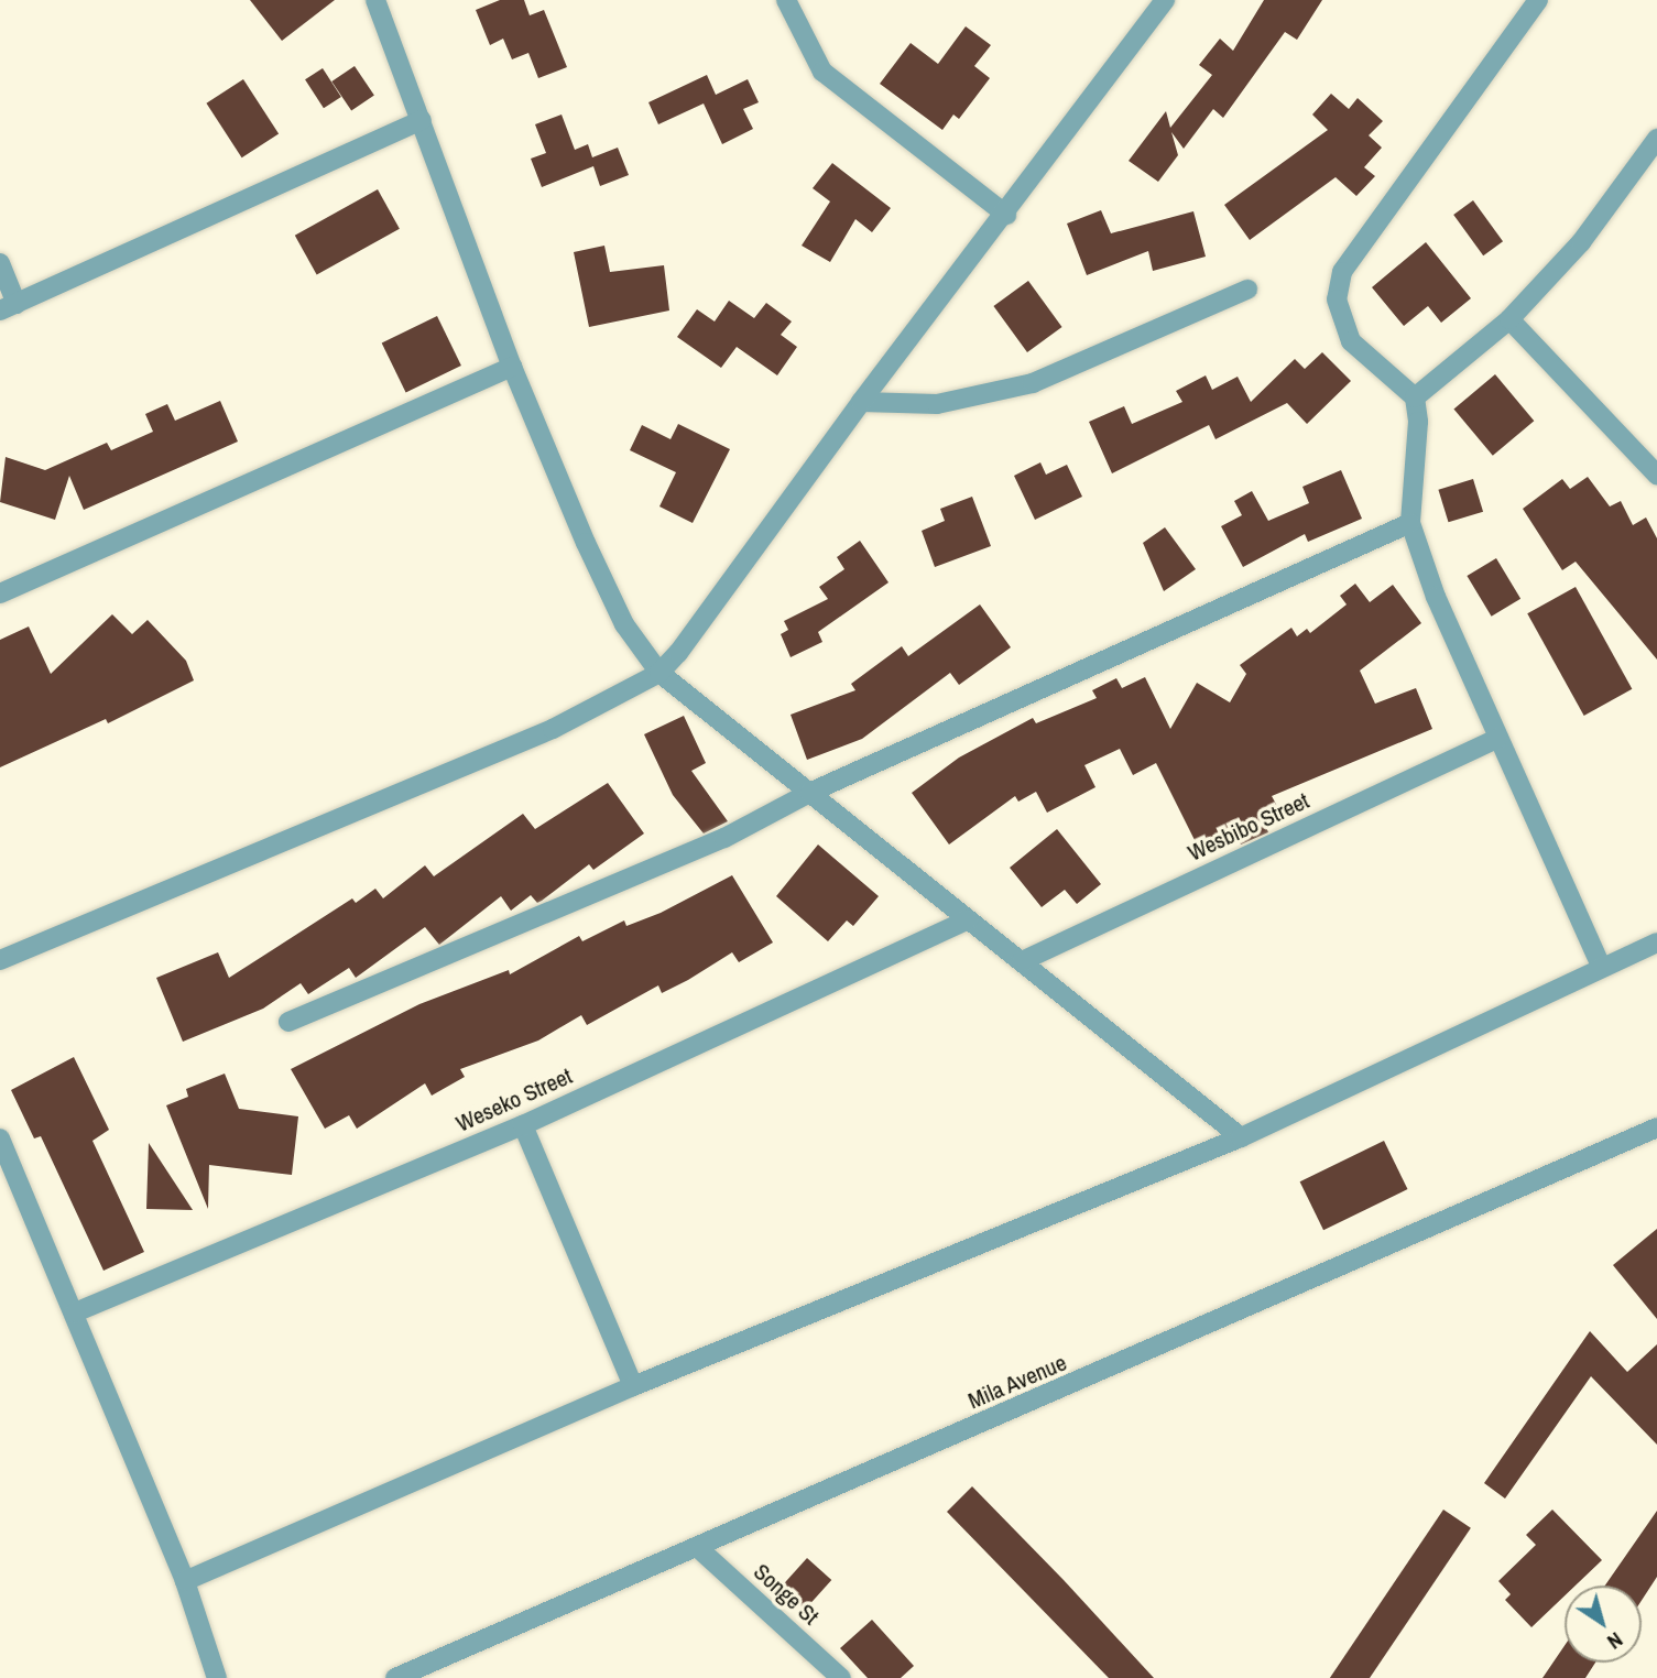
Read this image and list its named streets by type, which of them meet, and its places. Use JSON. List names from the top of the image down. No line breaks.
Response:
{"streets":{"street":["Wesbibo Street","Weseko Street","Mila Avenue","Songe St"]},"crossings":[["Mila Avenue","Songe St"]],"north":"bottom right"}
